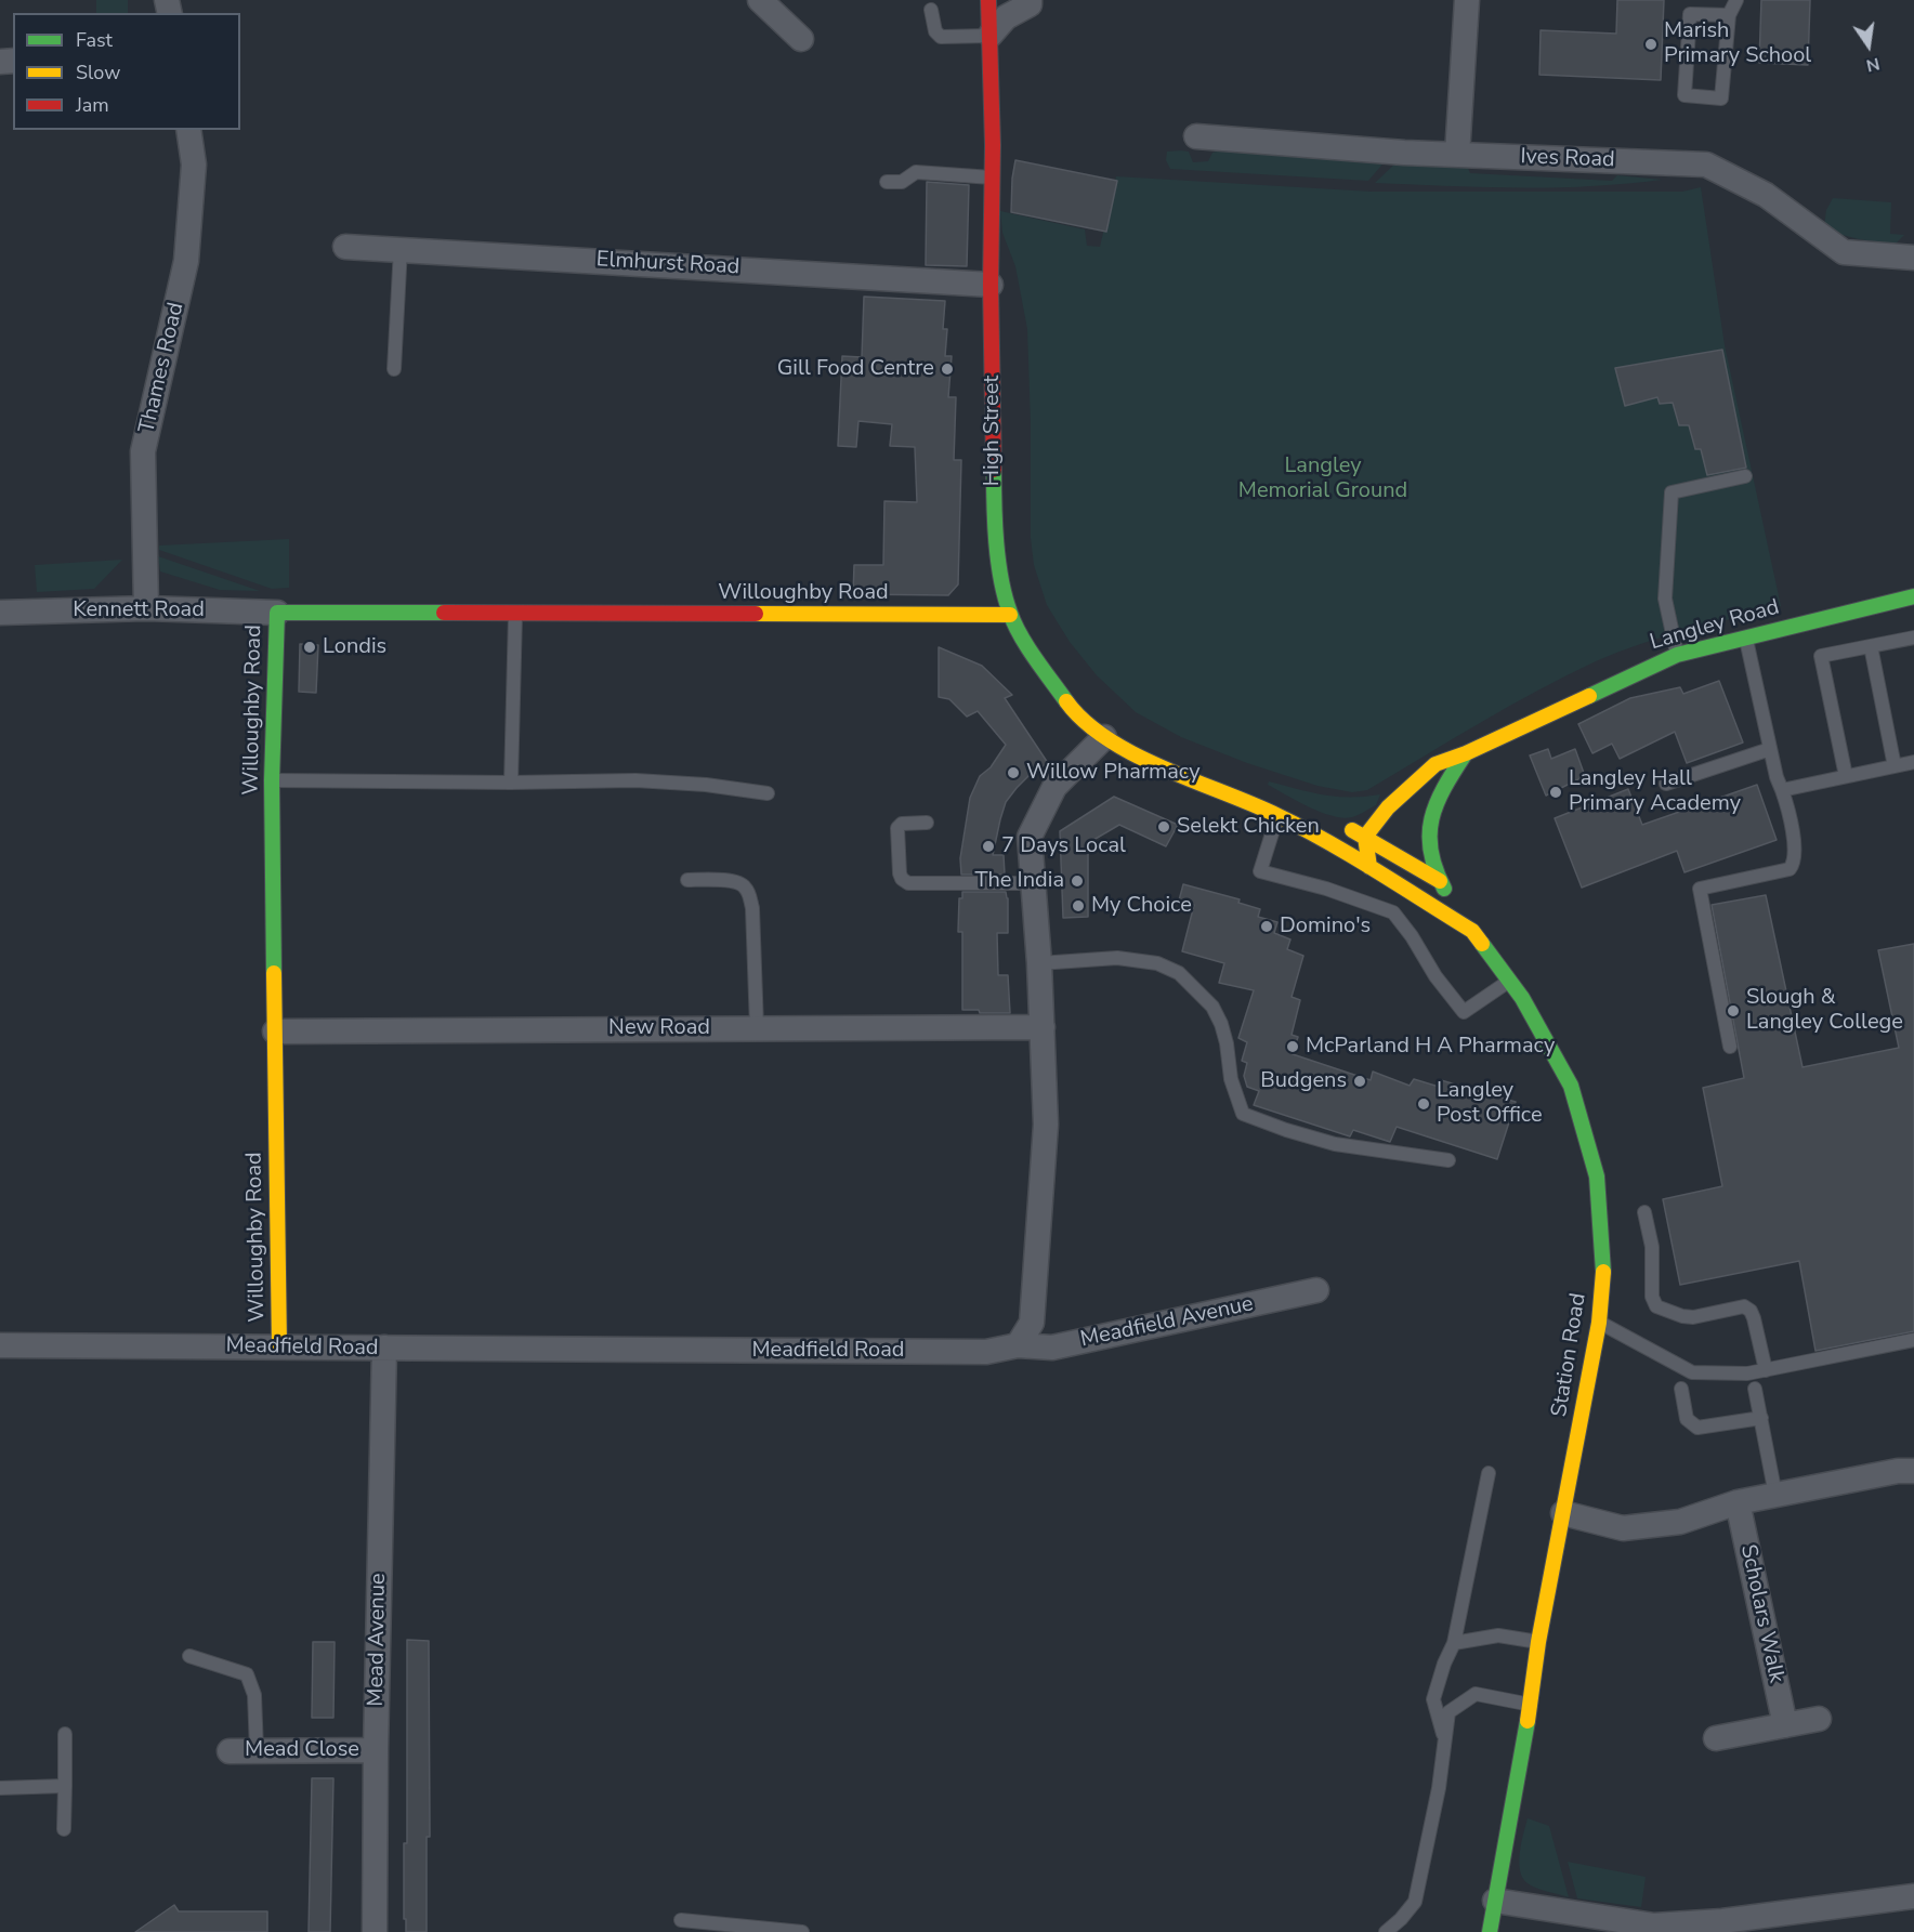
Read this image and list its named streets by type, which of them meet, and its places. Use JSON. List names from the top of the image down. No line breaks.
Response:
{"streets":{"main road":["High Street","Willoughby Road","Langley Road","Station Road"],"street":["Ives Road","Elmhurst Road","Thames Road","Kennett Road","New Road","Meadfield Avenue","Meadfield Road","Scholars Walk","Mead Avenue","Mead Close"]},"crossings":[["Elmhurst Road","High Street"],["Thames Road","Kennett Road"],["High Street","Willoughby Road"],["High Street","Station Road"],["Willoughby Road","Kennett Road"],["Willoughby Road","New Road"],["Willoughby Road","Meadfield Road"],["Meadfield Avenue","Meadfield Road"],["Meadfield Road","Mead Avenue"],["Mead Avenue","Mead Close"]],"parks":["Langley Memorial Ground"],"places":["Marish Primary School","Gill Food Centre","Londis","Willow Pharmacy","Langley Hall Primary Academy","Selekt Chicken","7 Days Local","The India","My Choice","Domino's","Slough & Langley College","McParland H A Pharmacy","Budgens","Langley Post Office"],"legend":["Fast","Slow","Jam"],"north":"bottom"}
